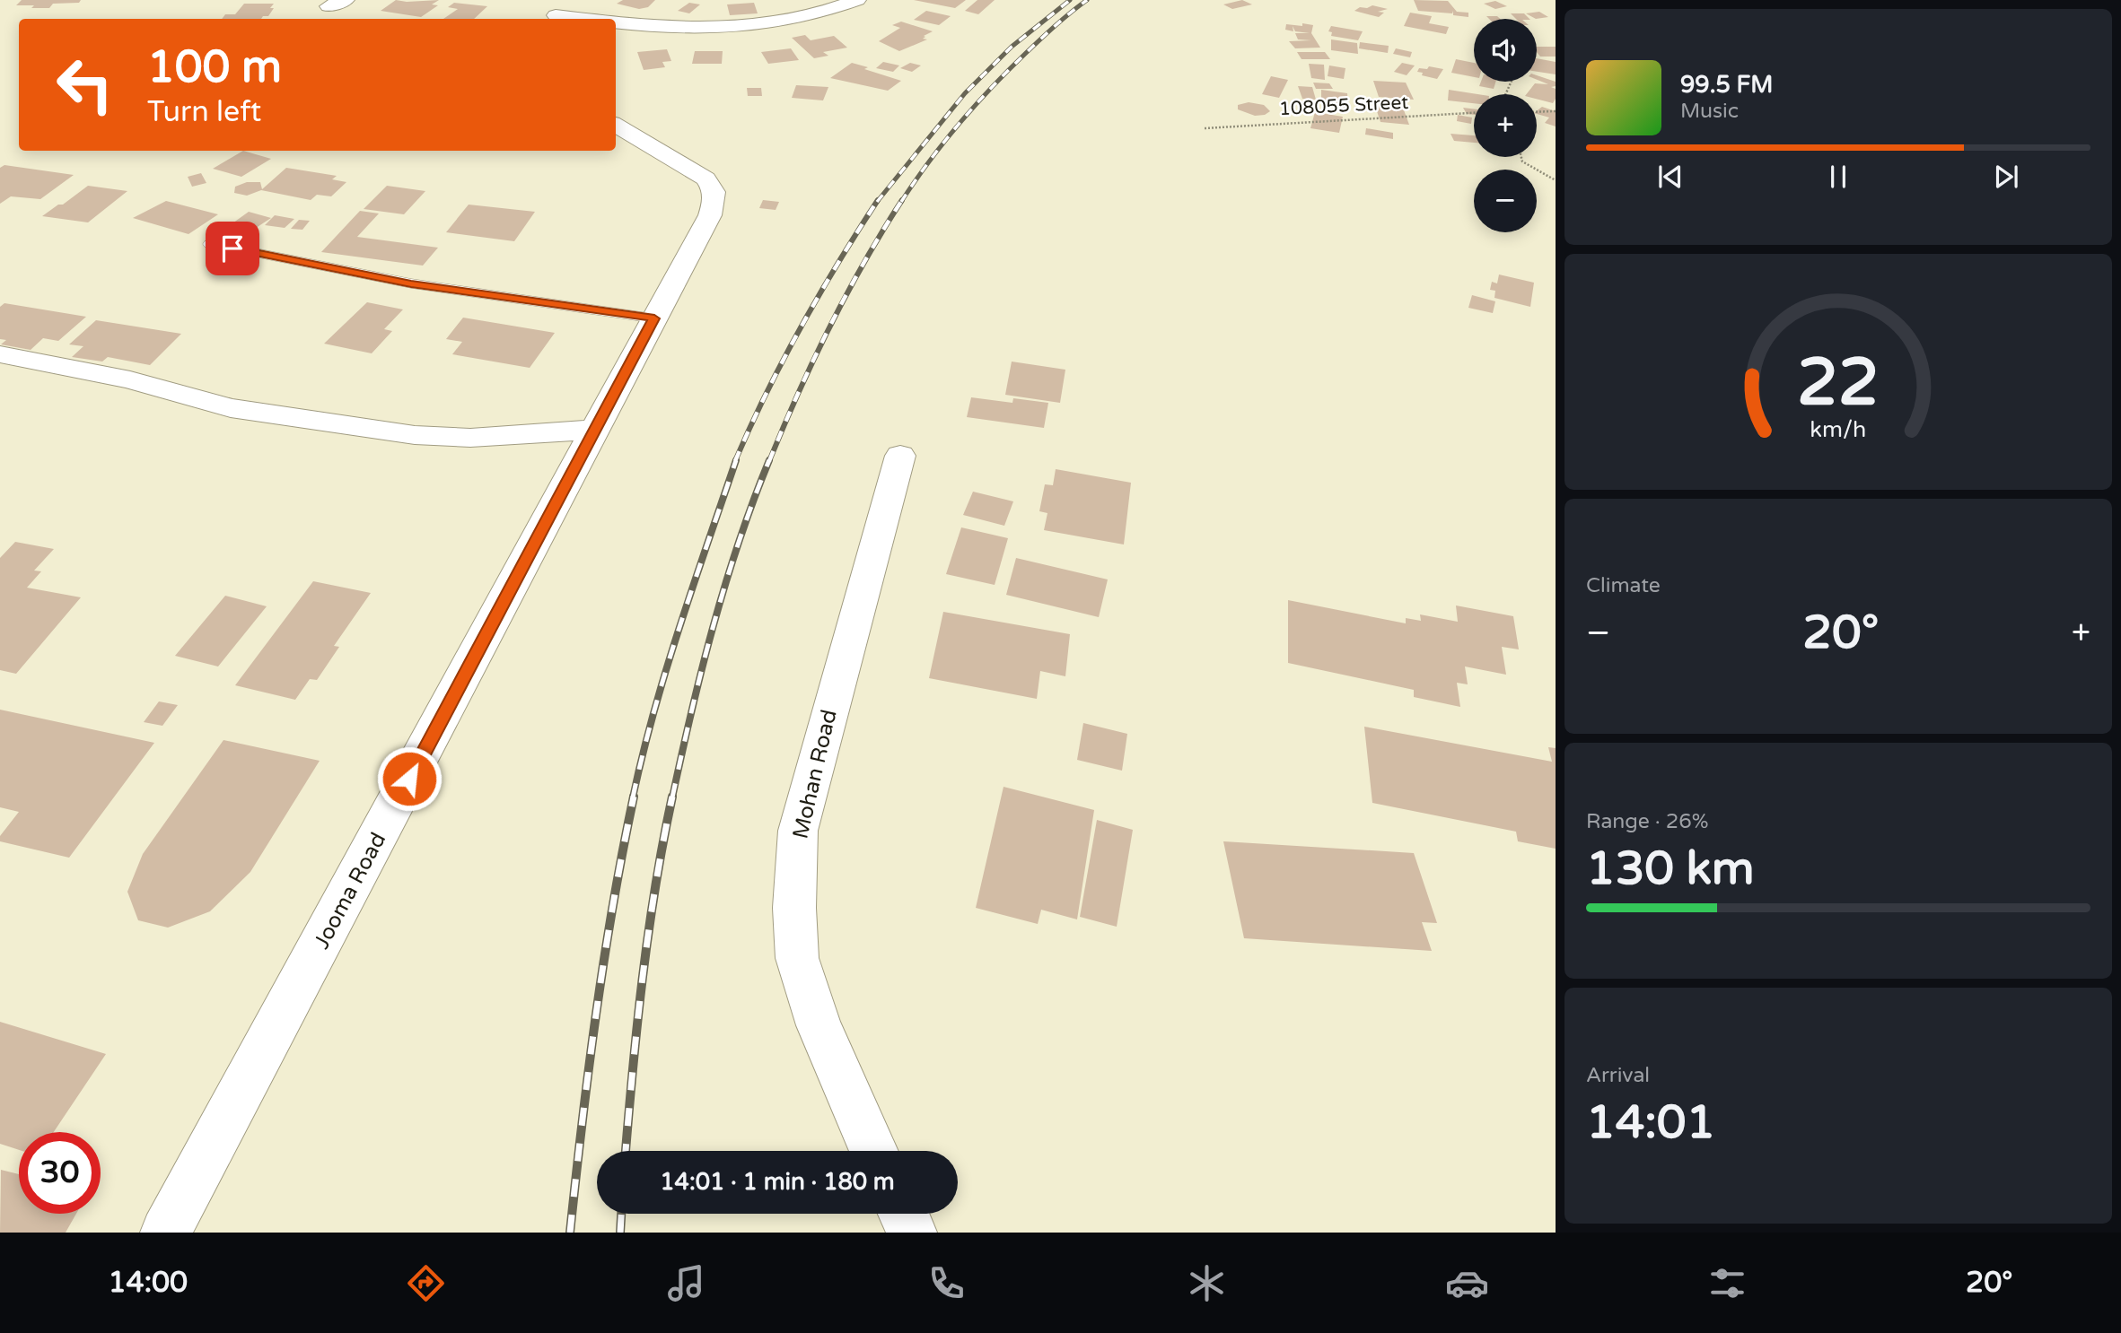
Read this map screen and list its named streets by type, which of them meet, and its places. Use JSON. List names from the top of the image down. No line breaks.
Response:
{"streets":{"street":["Mohan Road","Jooma Road"],"path":["108055 Street"]},"page":{"map_buttons":["+","−"],"turn":["100 m","Turn left"],"song":["99.5 FM","Music"],"tile":["Climate",["Range · 26%","130 km"],["Arrival","14:01"]],"heat":["−","20°","+"],"limit":"30","trip":"14:01 · 1 min · 180 m","tabs":["14:00","20°"],"gauge":["22","km/h"]}}
